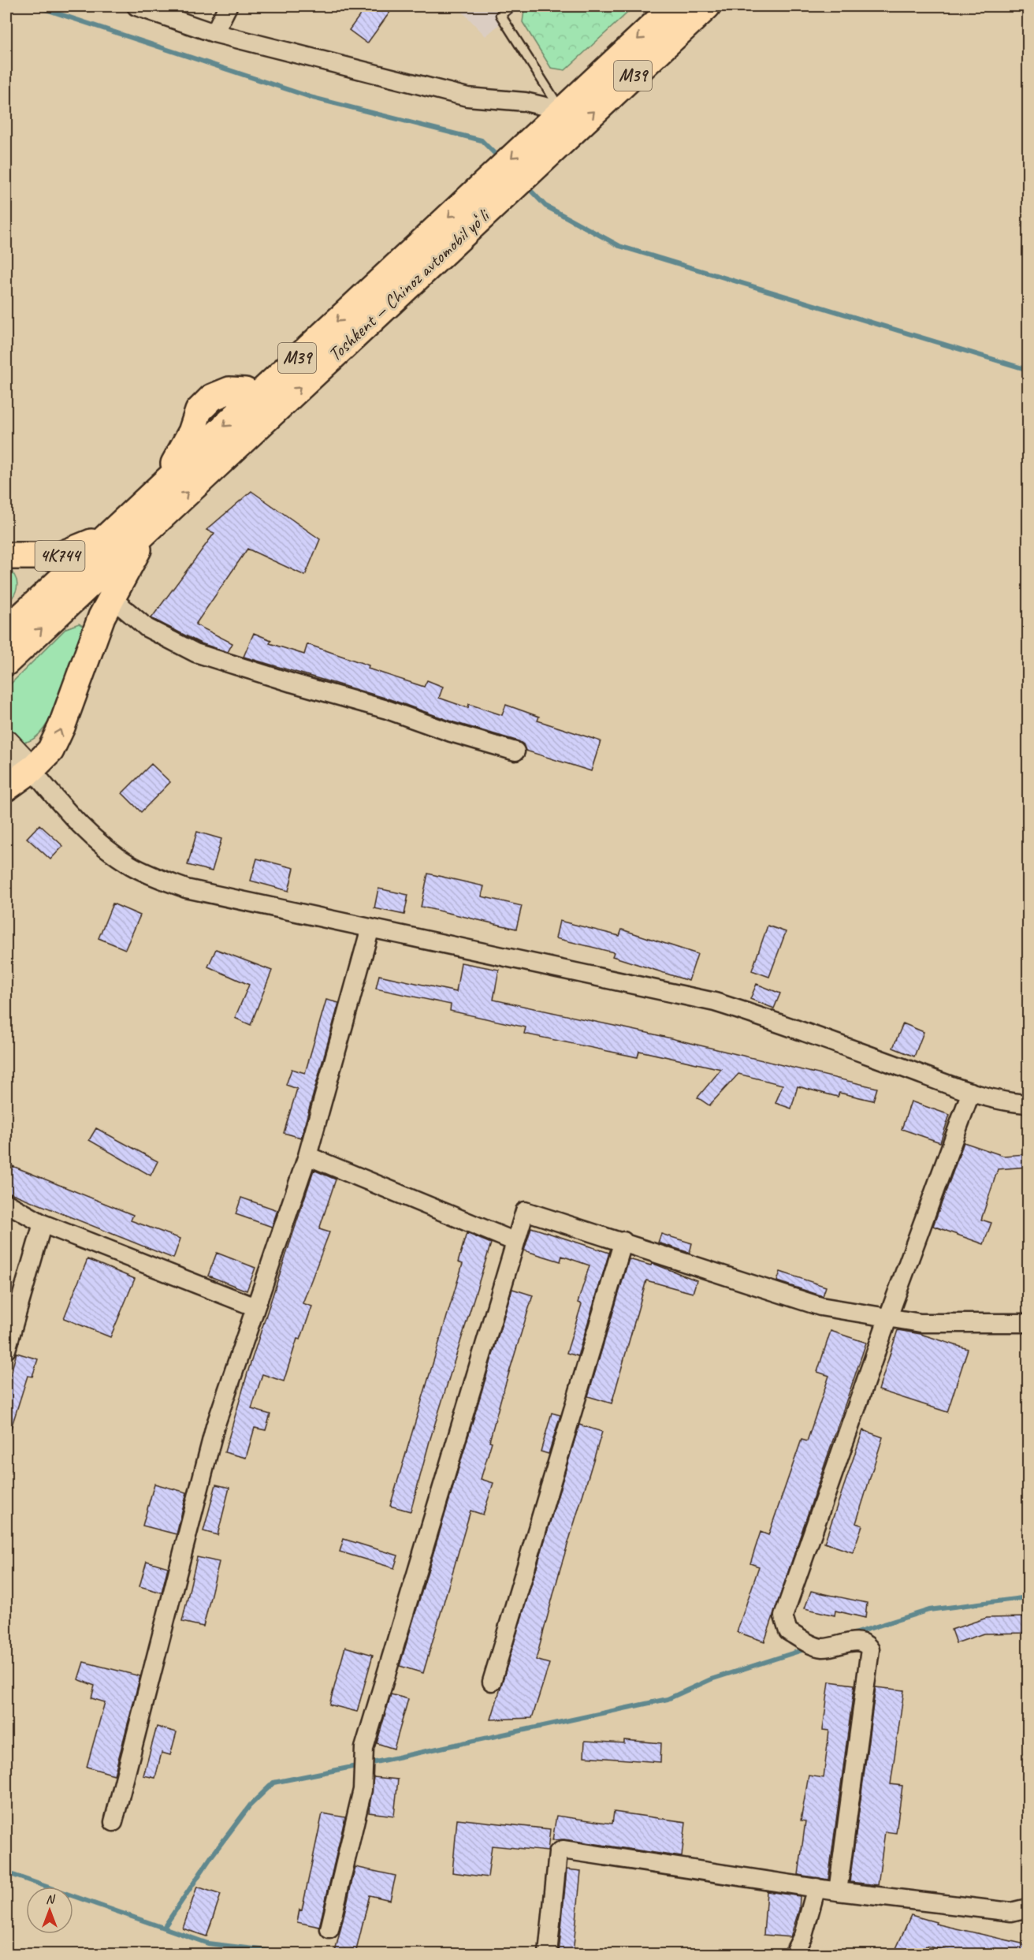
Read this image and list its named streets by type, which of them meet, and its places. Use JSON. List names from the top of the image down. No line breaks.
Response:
{"streets":{"highway":["M39","Toshkent — Chinoz avtomobil yoʻli","4К744"]},"north":"top"}
